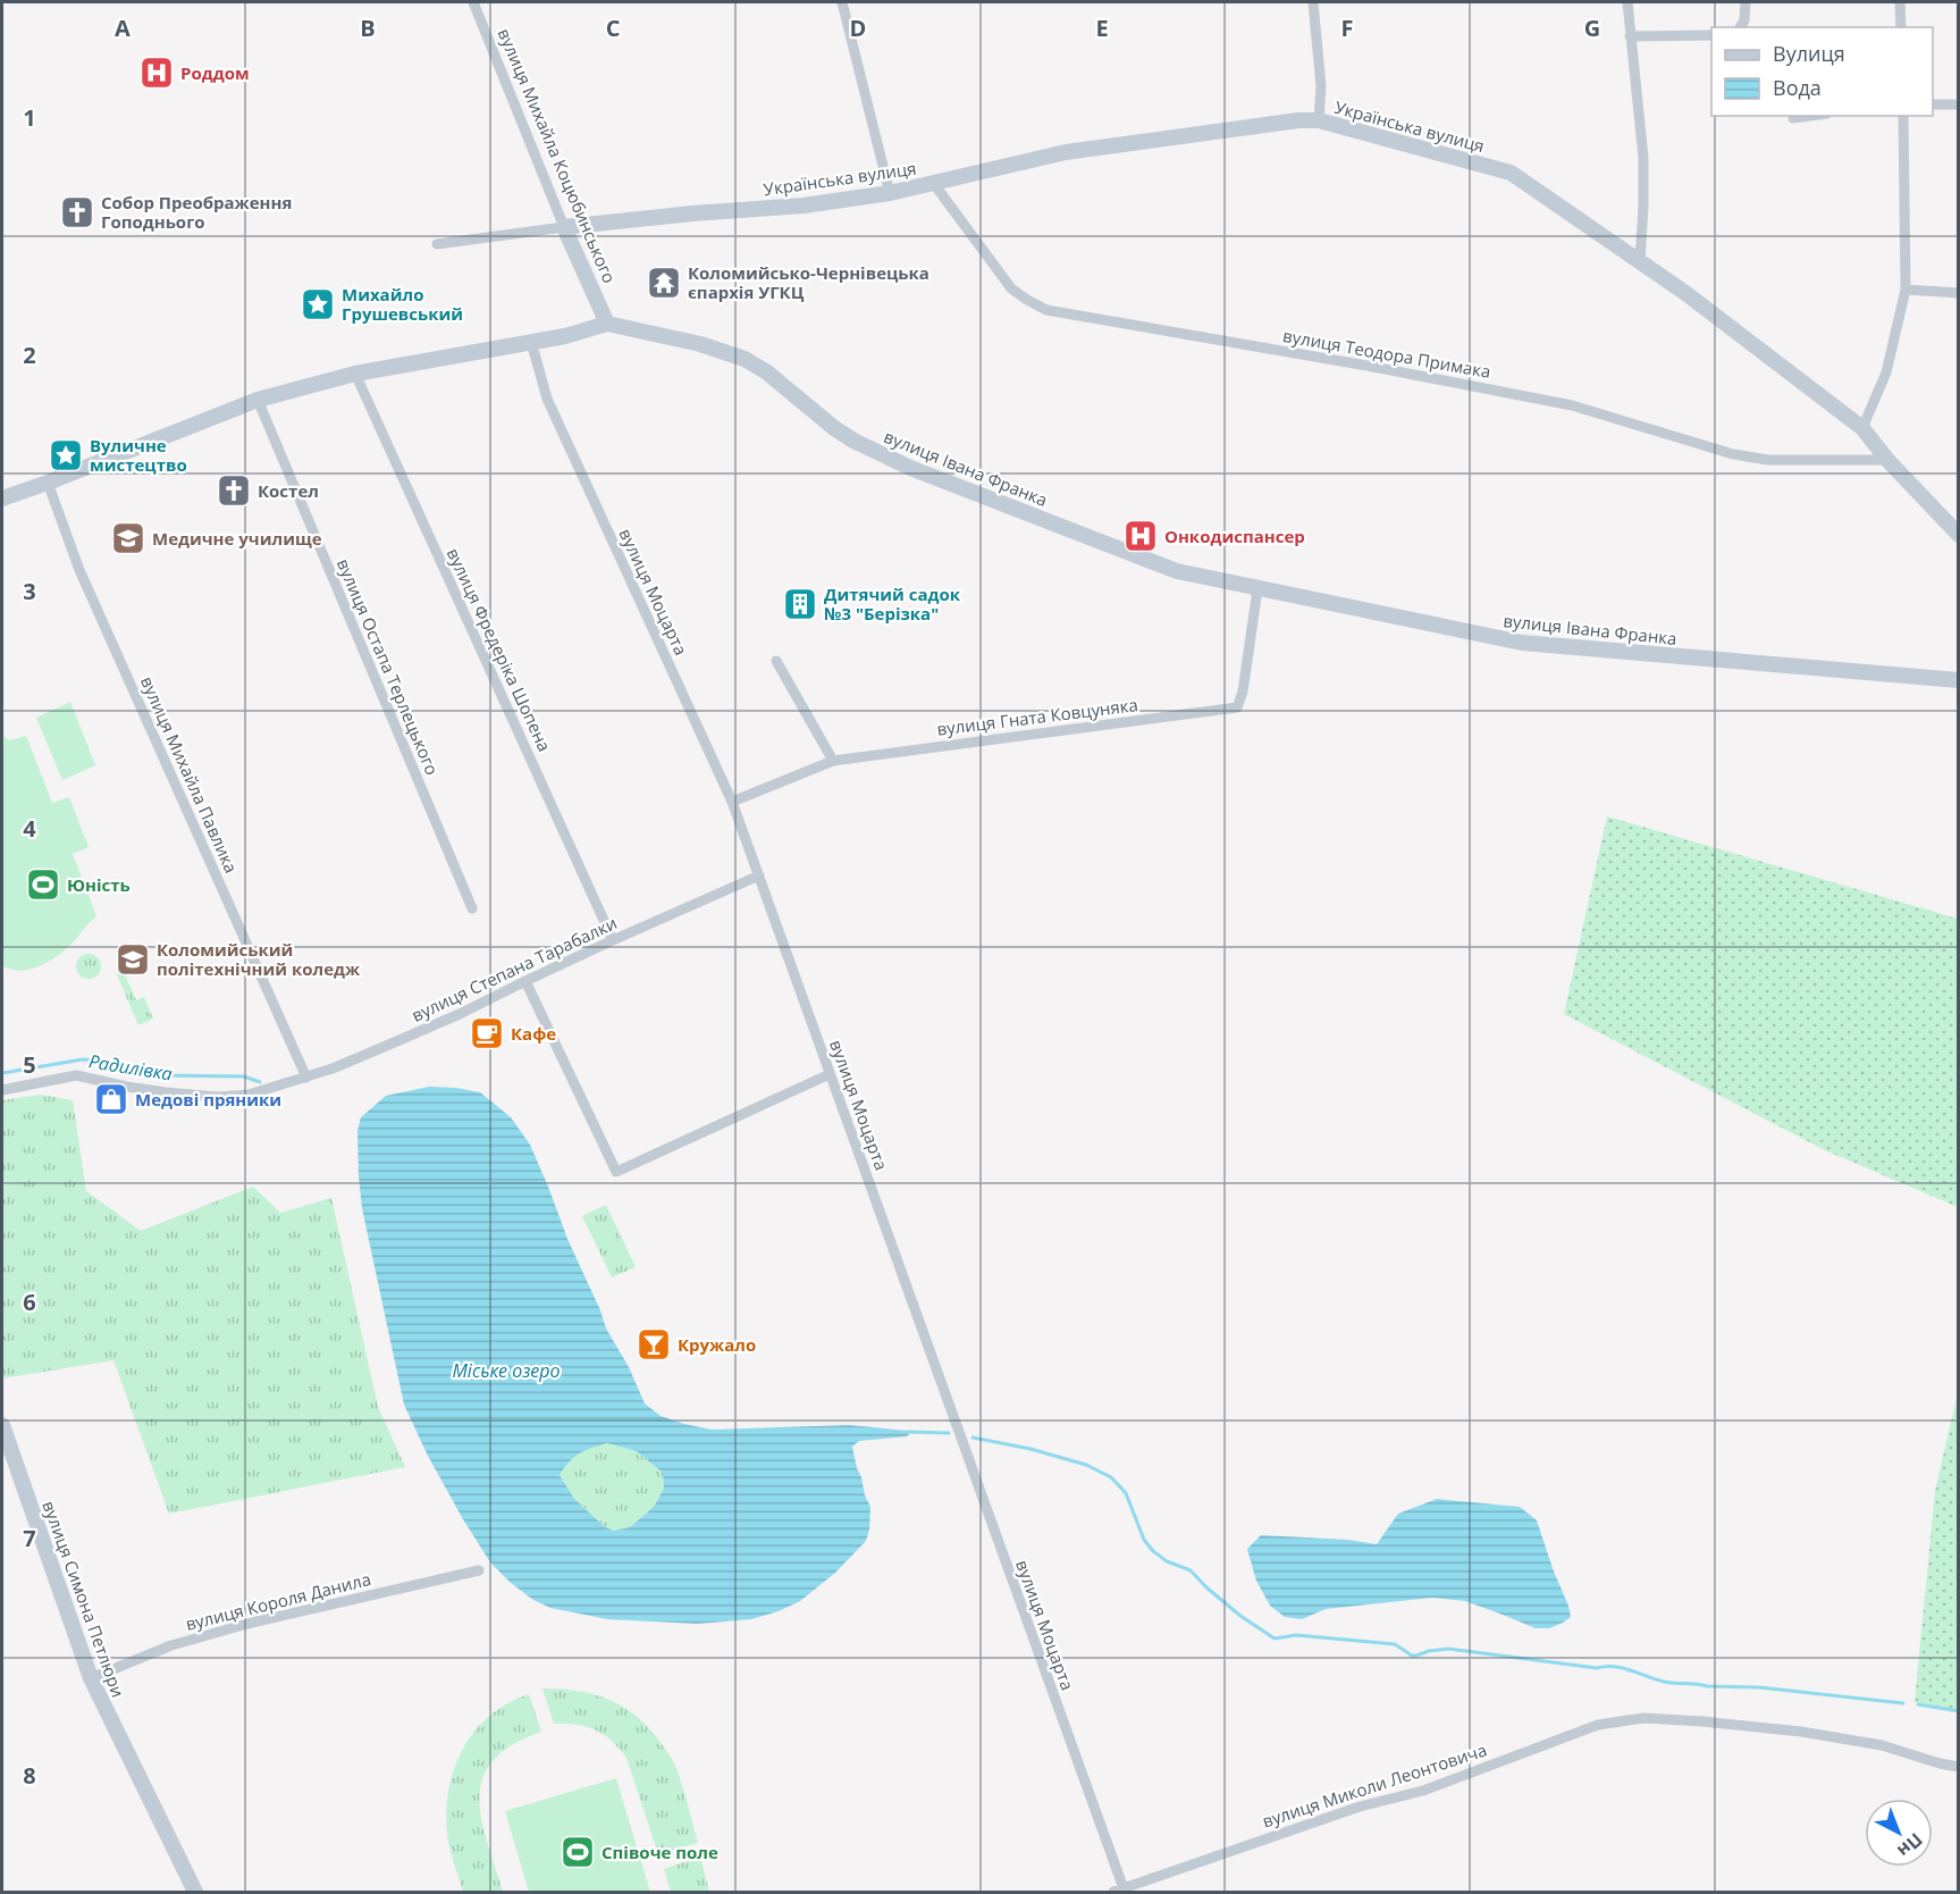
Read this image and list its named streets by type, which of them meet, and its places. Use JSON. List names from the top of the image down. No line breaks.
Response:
{"streets":{"street":["Українська вулиця","вулиця Михайла Коцюбинського","вулиця Теодора Примака","вулиця Івана Франка","вулиця Моцарта","вулиця Фредеріка Шопена","вулиця Остапа Терлецького","вулиця Гната Ковцуняка","вулиця Михайла Павлика","вулиця Степана Тарабалки","вулиця Симона Петлюри","вулиця Короля Данила","вулиця Миколи Леонтовича"]},"crossings":[["Українська вулиця","вулиця Михайла Коцюбинського"],["Українська вулиця","вулиця Теодора Примака"],["вулиця Михайла Коцюбинського","вулиця Івана Франка"],["вулиця Івана Франка","вулиця Моцарта"],["вулиця Івана Франка","вулиця Фредеріка Шопена"],["вулиця Івана Франка","вулиця Остапа Терлецького"],["вулиця Івана Франка","вулиця Гната Ковцуняка"],["вулиця Івана Франка","вулиця Михайла Павлика"],["вулиця Моцарта","вулиця Гната Ковцуняка"],["вулиця Моцарта","вулиця Степана Тарабалки"],["вулиця Моцарта","вулиця Миколи Леонтовича"],["вулиця Фредеріка Шопена","вулиця Степана Тарабалки"],["вулиця Михайла Павлика","вулиця Степана Тарабалки"],["вулиця Симона Петлюри","вулиця Короля Данила"]],"water":["Радилівка","Міське озеро"],"places":{"hospital":["Роддом","Онкодиспансер"],"church":["Собор Преображення Гоподнього","Костел"],"temple":["Коломийсько-Чернівецька єпархія УГКЦ"],"place":["Михайло Грушевський","Вуличне мистецтво"],"school or university":["Медичне училище","Коломийський політехнічний коледж"],"building":["Дитячий садок №3 \"Берізка\""],"sports":["Юність","Співоче поле"],"cafe":["Кафе"],"shop":["Медові пряники"],"bar":["Кружало"]},"legend":["Вулиця","Вода"],"north":"bottom right","grid":{"columns":["A","B","C","D","E","F","G"],"rows":["1","2","3","4","5","6","7","8"]}}
